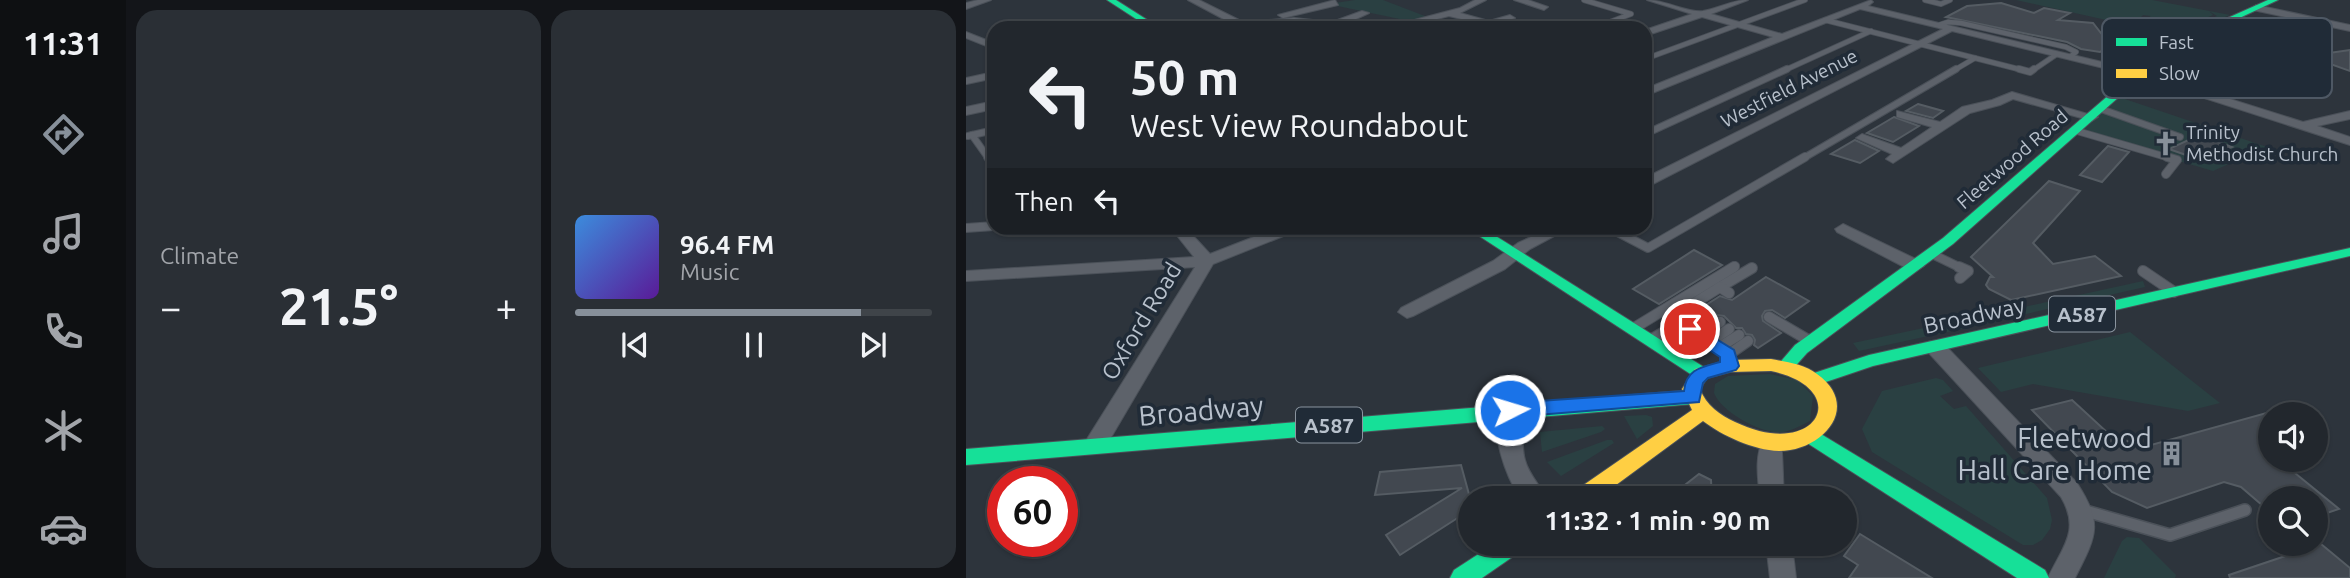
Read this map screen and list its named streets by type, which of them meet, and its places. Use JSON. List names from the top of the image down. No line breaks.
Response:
{"streets":{"street":["Westfield Avenue","Fleetwood Road","A587","Broadway","Oxford Road"]},"crossings":[["Fleetwood Road","Broadway"],["Broadway","Oxford Road"]],"places":{"church":["Trinity Methodist Church"],"building":["Fleetwood Hall Care Home"]},"legend":["Fast","Slow"],"page":{"tabs":"11:31","tile":"Climate","turn":["50 m","West View Roundabout"],"then":"Then","song":["96.4 FM","Music"],"heat":["−","21.5°","+"],"limit":"60","trip":"11:32 · 1 min · 90 m"}}
